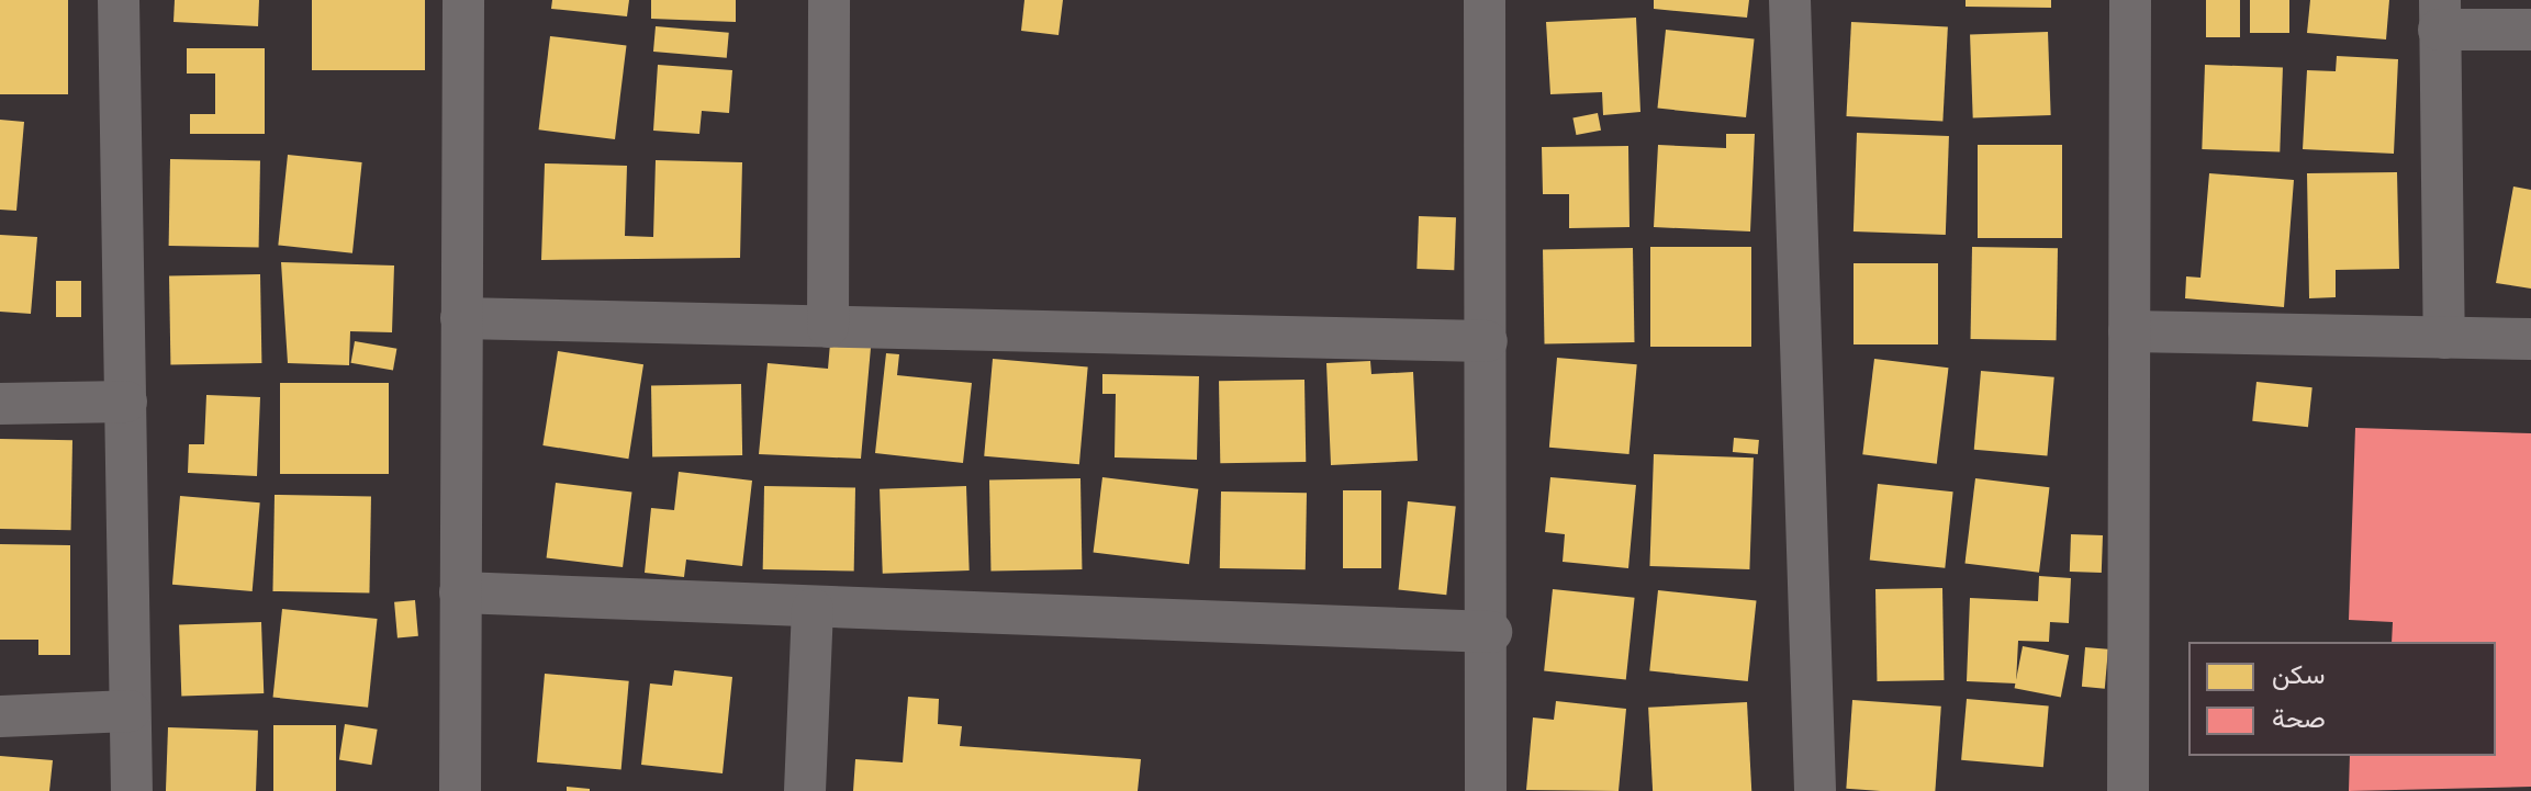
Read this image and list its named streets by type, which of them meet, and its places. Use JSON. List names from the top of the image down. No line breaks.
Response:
{"legend":["سكن","صحة"]}
